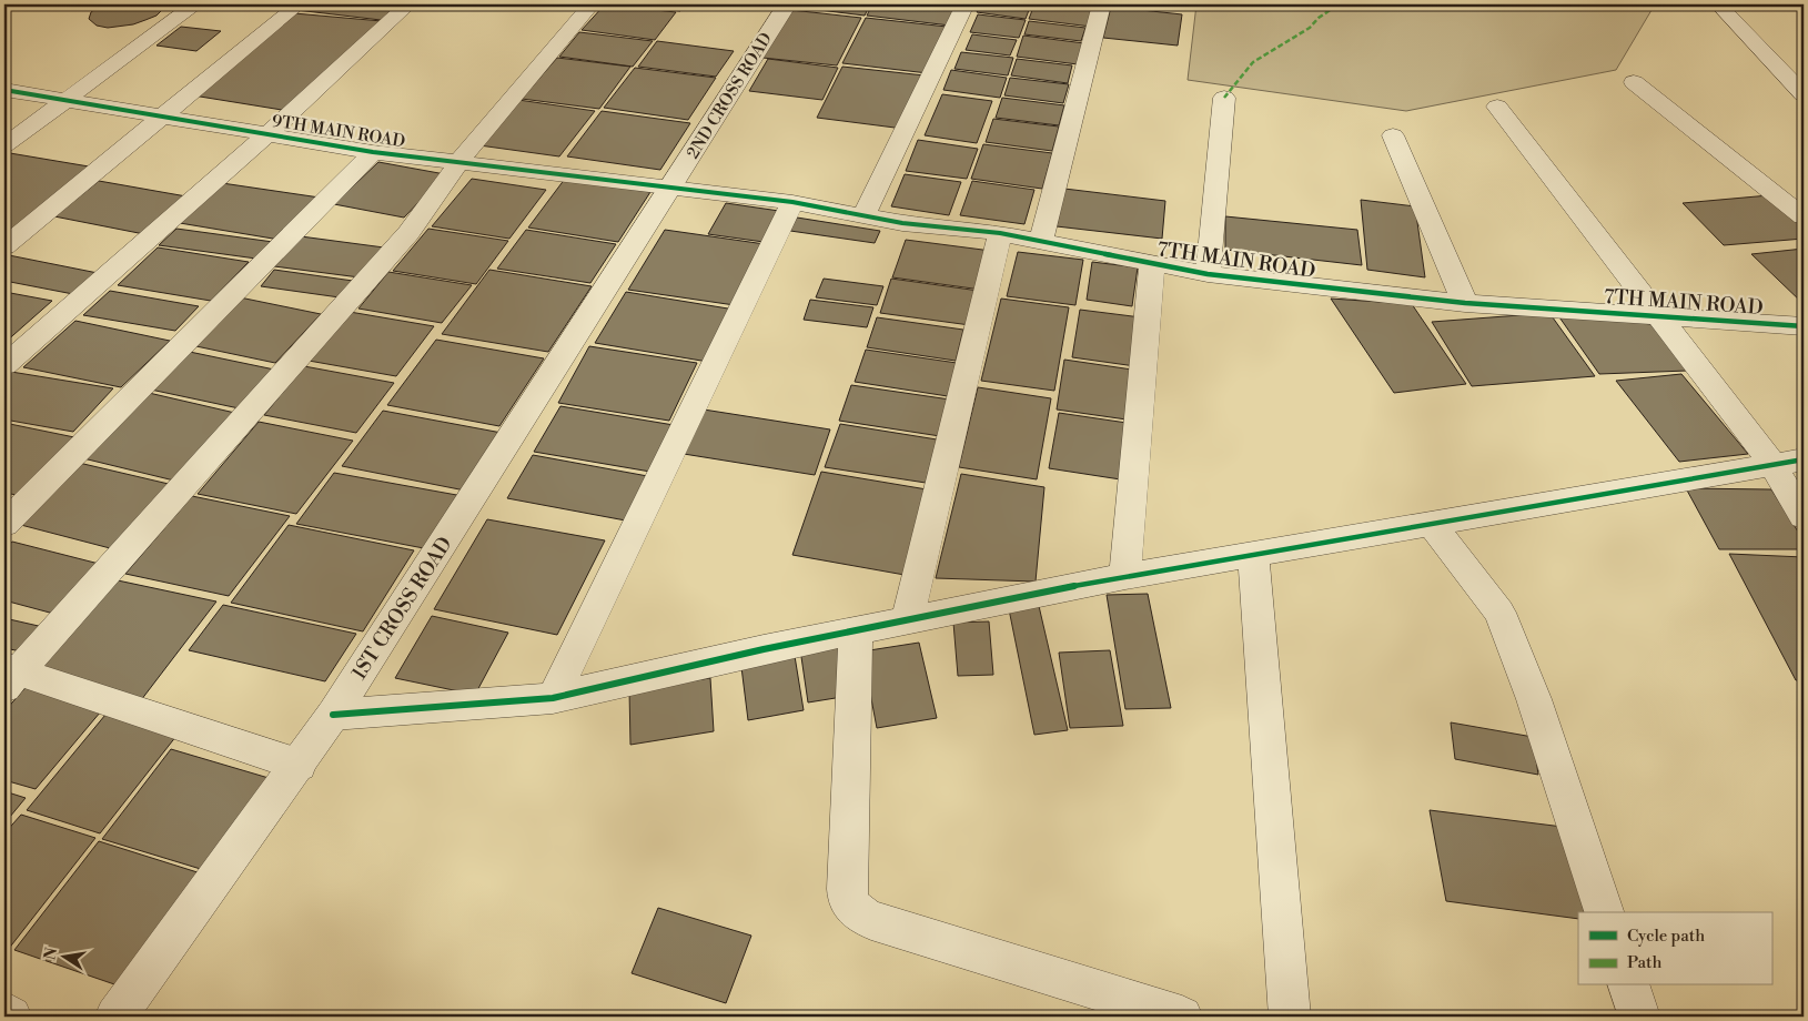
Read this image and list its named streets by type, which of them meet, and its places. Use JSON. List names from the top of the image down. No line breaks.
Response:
{"streets":{"street":["2ND CROSS ROAD","9TH MAIN ROAD","7TH MAIN ROAD","1ST CROSS ROAD"]},"crossings":[["2ND CROSS ROAD","9TH MAIN ROAD"],["2ND CROSS ROAD","7TH MAIN ROAD"],["2ND CROSS ROAD","1ST CROSS ROAD"],["9TH MAIN ROAD","7TH MAIN ROAD"],["9TH MAIN ROAD","1ST CROSS ROAD"],["7TH MAIN ROAD","1ST CROSS ROAD"]],"legend":["Cycle path","Path"],"north":"left"}
